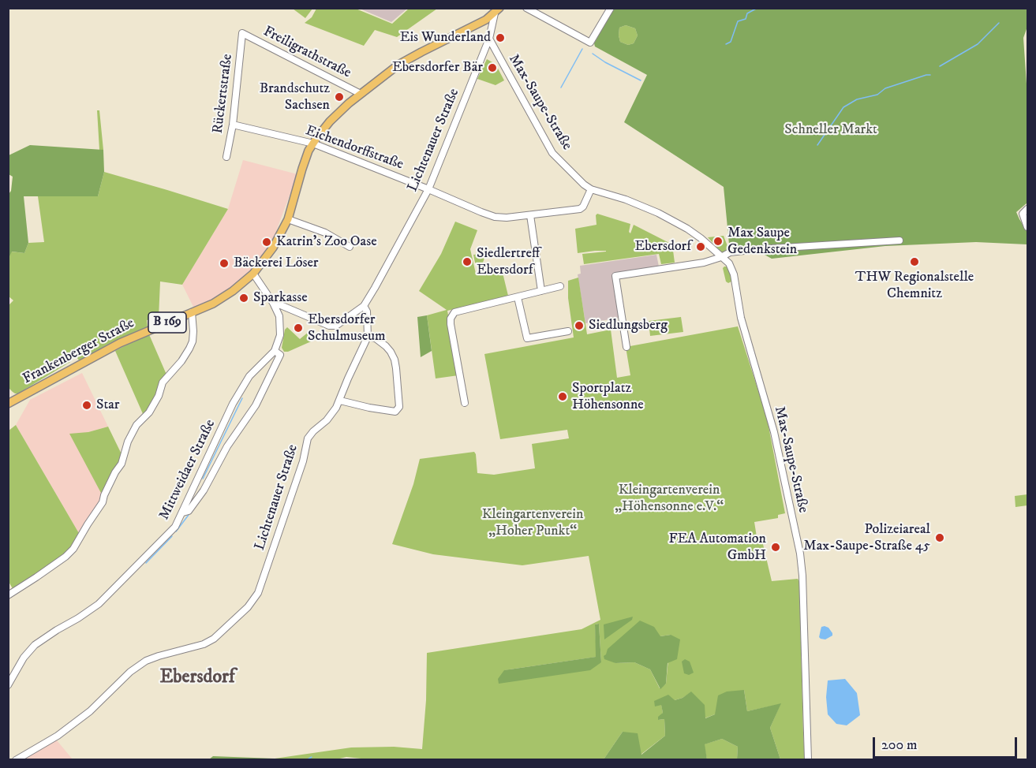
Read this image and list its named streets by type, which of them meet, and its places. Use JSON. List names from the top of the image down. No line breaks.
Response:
{"streets":{"main road":["B 169","Frankenberger Straße"],"street":["Freiligrathstraße","Rückertstraße","Max-Saupe-Straße","Lichtenauer Straße","Eichendorffstraße","Mittweidaer Straße"]},"crossings":[["Freiligrathstraße","Rückertstraße"],["Freiligrathstraße","Frankenberger Straße"],["Rückertstraße","Eichendorffstraße"],["Max-Saupe-Straße","Lichtenauer Straße"],["Max-Saupe-Straße","Eichendorffstraße"],["Lichtenauer Straße","Eichendorffstraße"],["Lichtenauer Straße","Frankenberger Straße"],["Eichendorffstraße","Frankenberger Straße"],["Frankenberger Straße","Mittweidaer Straße"]],"districts":["Ebersdorf"],"parks":["Schneller Markt","Kleingartenverein „Höhensonne e.V.“","Kleingartenverein „Hoher Punkt“"],"places":["Eis Wunderland","Ebersdorfer Bär","Brandschutz Sachsen","Max Saupe Gedenkstein","Katrin's Zoo Oase","Ebersdorf","Siedlertreff Ebersdorf","THW Regionalstelle Chemnitz","Bäckerei Löser","Sparkasse","Siedlungsberg","Ebersdorfer Schulmuseum","Sportplatz Höhensonne","Star","Polizeiareal Max-Saupe-Straße 45","FEA Automation GmbH"],"scale_bar":"200 m"}
